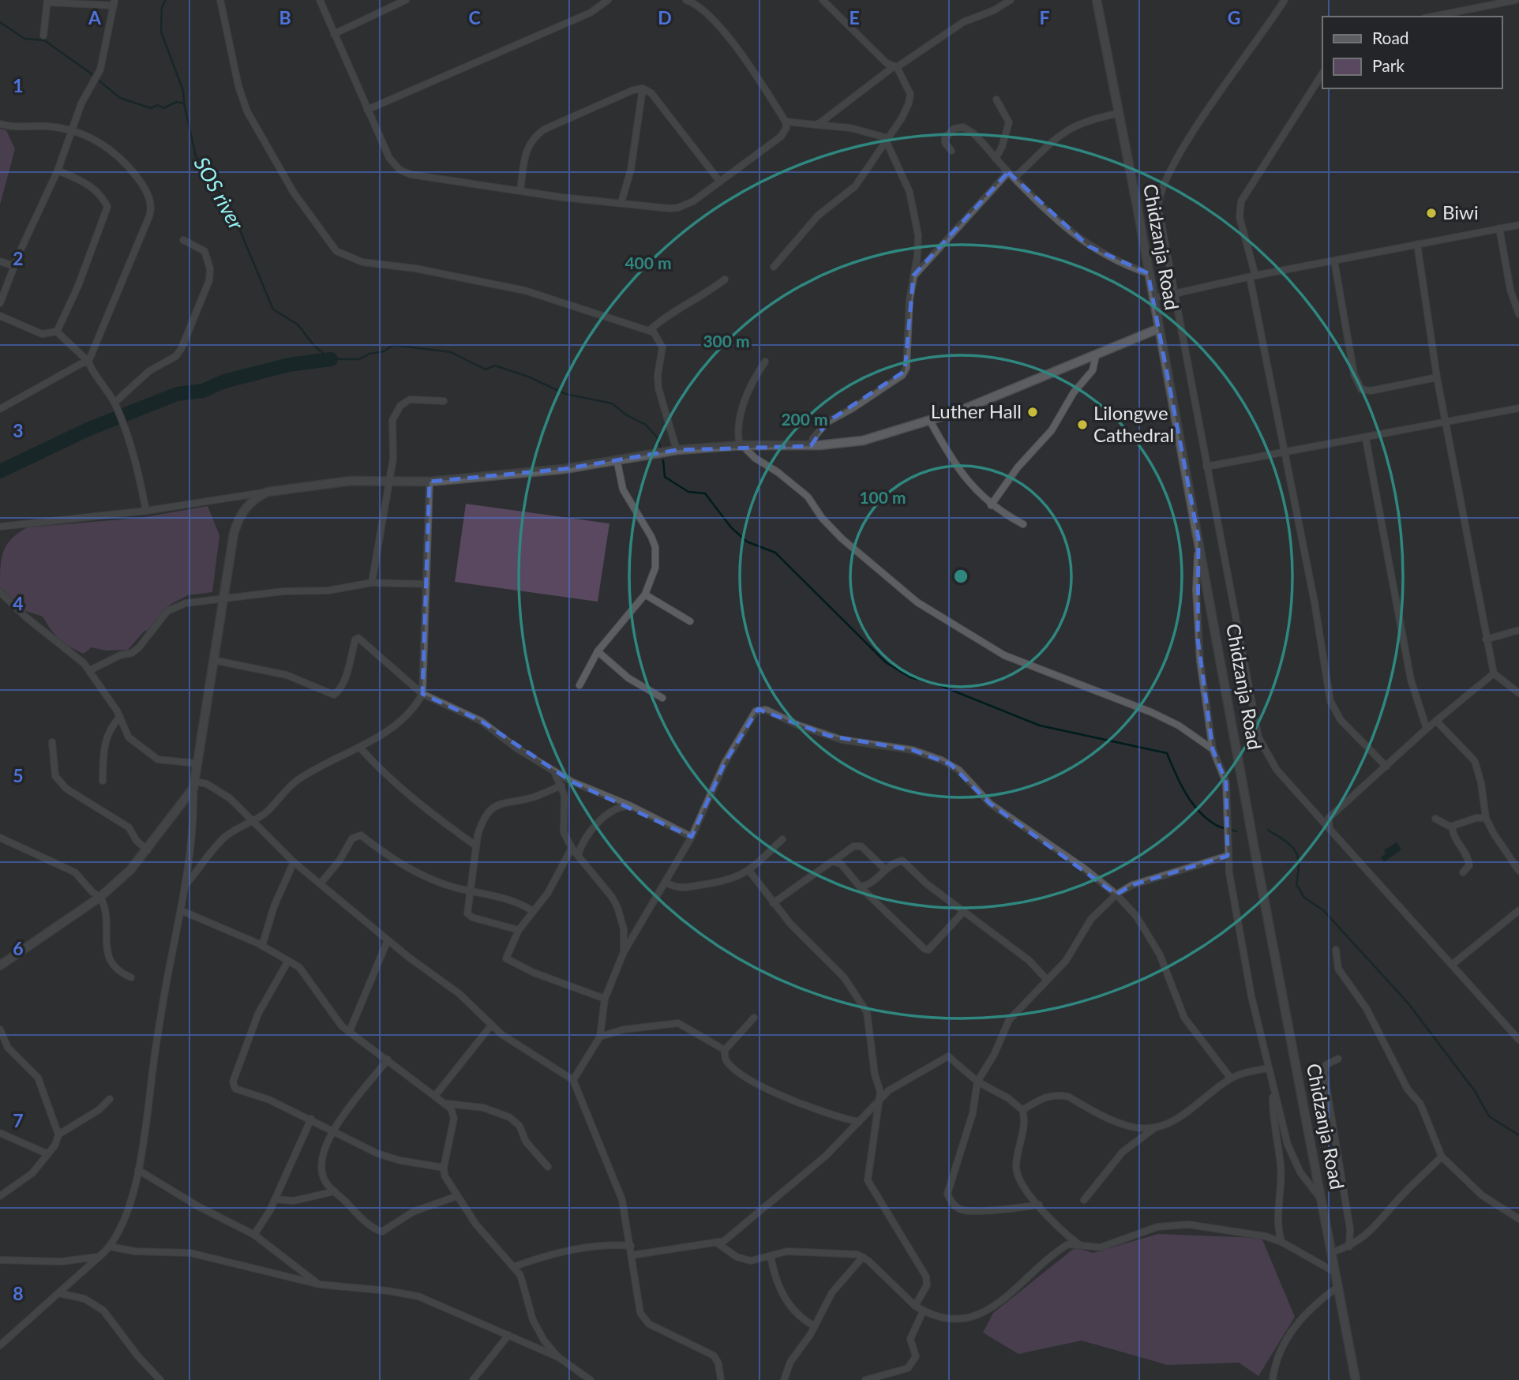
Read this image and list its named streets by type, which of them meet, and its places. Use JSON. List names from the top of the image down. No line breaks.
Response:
{"streets":{"street":["Chidzanja Road"]},"water":["SOS river"],"places":["Biwi","Luther Hall","Lilongwe Cathedral"],"legend":["Road","Park"],"grid":{"columns":["A","B","C","D","E","F","G"],"rows":["1","2","3","4","5","6","7","8"]},"rings":["400 m","300 m","200 m","100 m"]}
